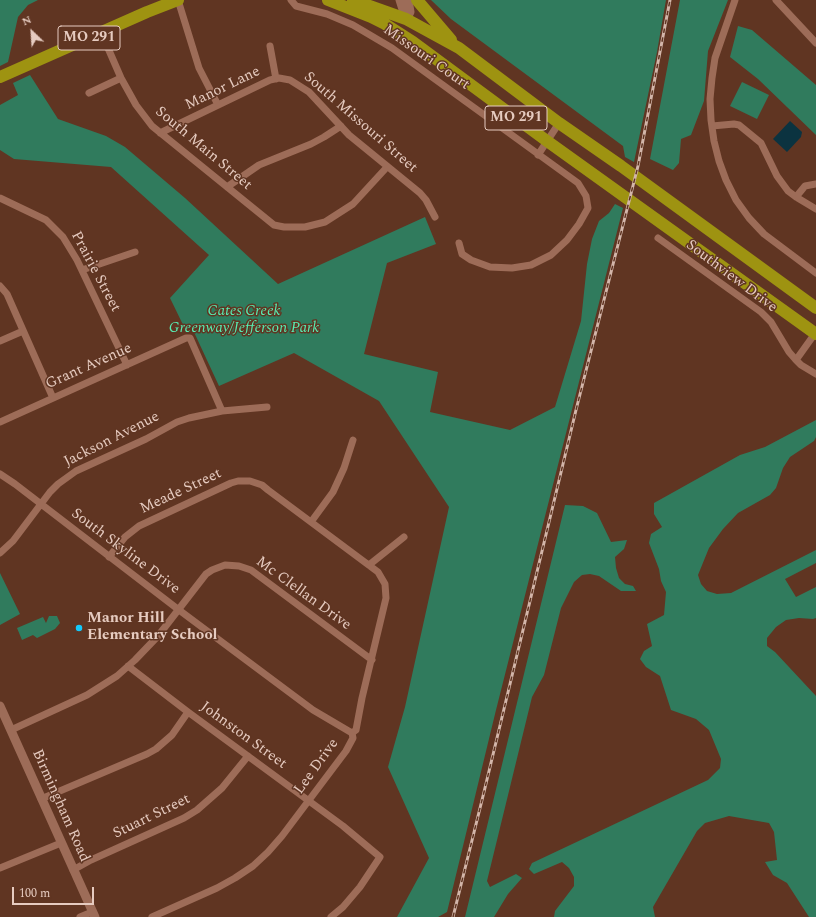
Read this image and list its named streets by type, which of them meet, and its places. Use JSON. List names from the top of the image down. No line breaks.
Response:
{"streets":{"highway":["MO 291"],"street":["Missouri Court","Manor Lane","South Missouri Street","South Main Street","Prairie Street","Southview Drive","Grant Avenue","Jackson Avenue","Meade Street","South Skyline Drive","Mc Clellan Drive","Johnston Street","Lee Drive","Birmingham Road","Stuart Street"]},"crossings":[["MO 291","South Main Street"],["Manor Lane","South Missouri Street"],["Manor Lane","South Main Street"],["South Missouri Street","South Main Street"],["Prairie Street","Grant Avenue"],["Grant Avenue","Jackson Avenue"],["Jackson Avenue","South Skyline Drive"],["Meade Street","South Skyline Drive"],["Meade Street","Lee Drive"],["South Skyline Drive","Mc Clellan Drive"],["South Skyline Drive","Lee Drive"],["Mc Clellan Drive","Johnston Street"],["Mc Clellan Drive","Lee Drive"],["Mc Clellan Drive","Birmingham Road"],["Johnston Street","Lee Drive"],["Johnston Street","Stuart Street"],["Birmingham Road","Stuart Street"]],"parks":["Cates Creek Greenway/Jefferson Park"],"places":["Manor Hill Elementary School"],"scale_bar":"100 m","north":"top left"}
